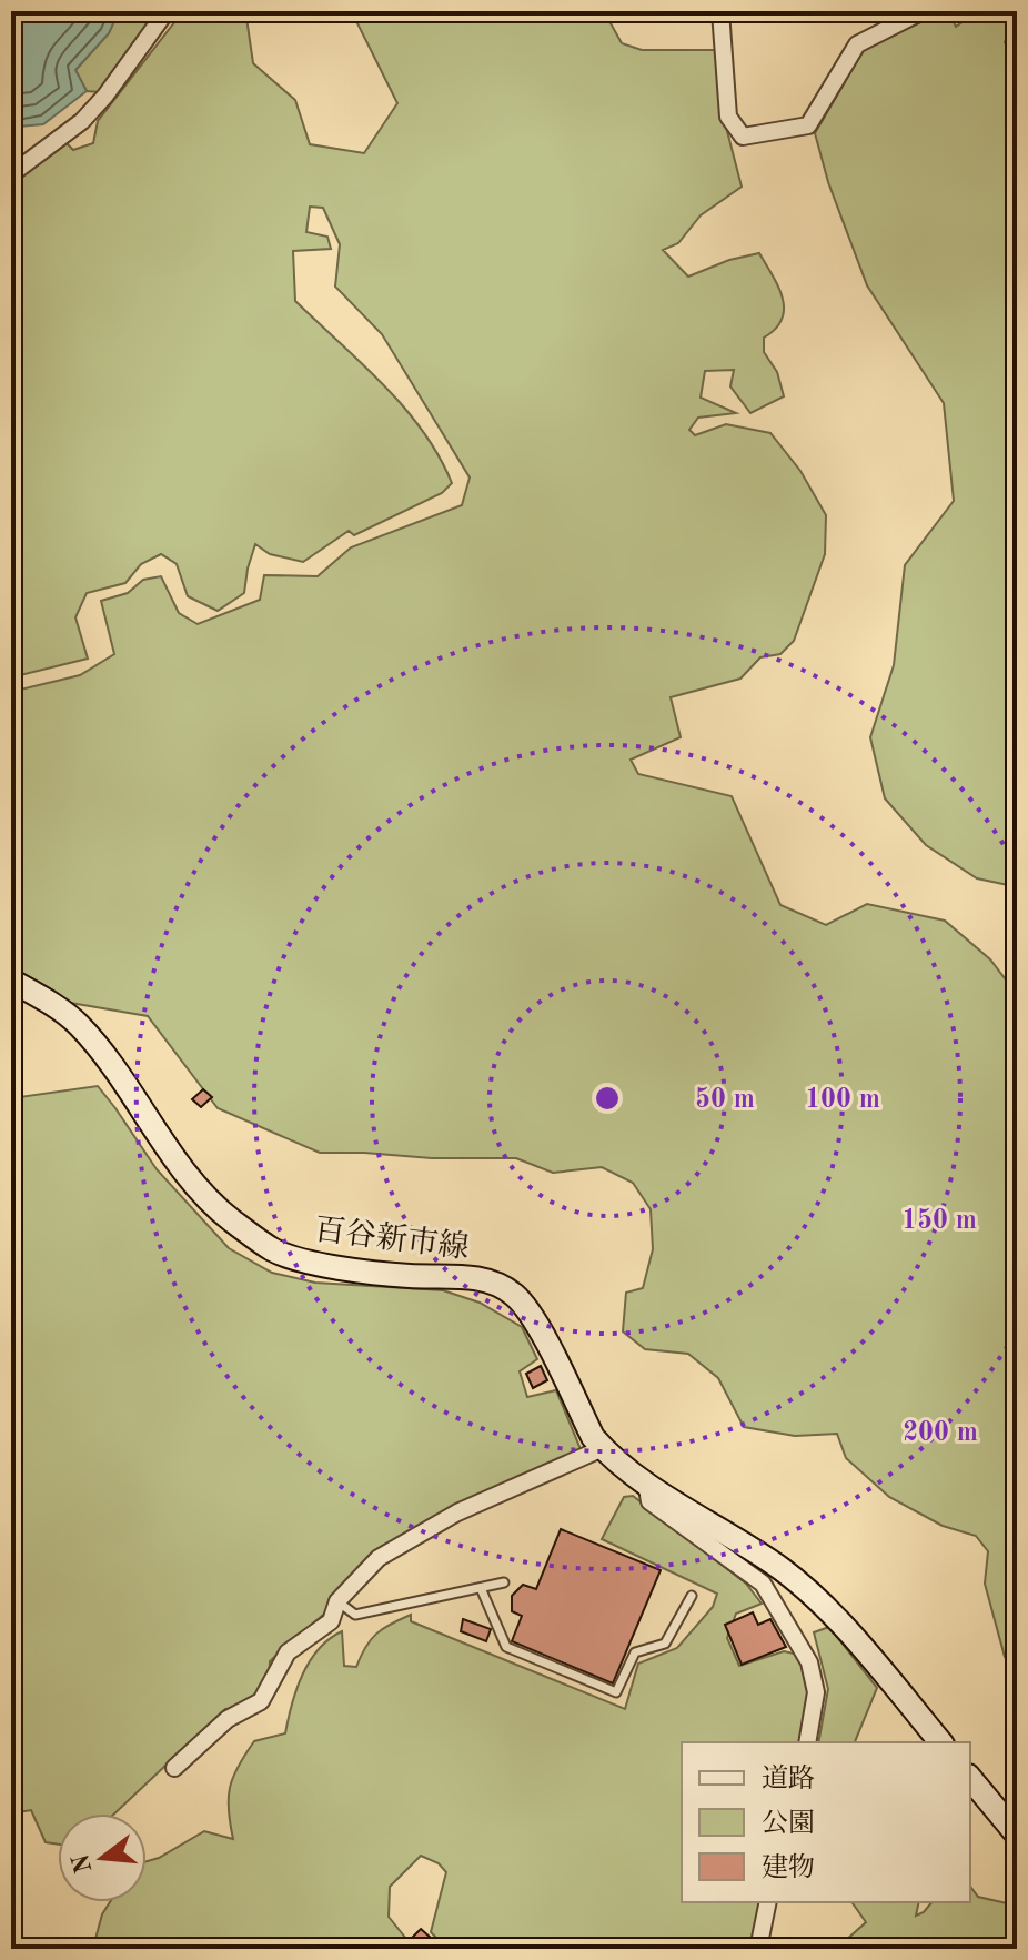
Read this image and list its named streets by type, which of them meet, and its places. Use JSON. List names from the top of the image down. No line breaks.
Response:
{"streets":{"main road":["百谷新市線"]},"legend":["道路","公園","建物"],"north":"left","rings":["50 m","100 m","150 m","200 m"]}
